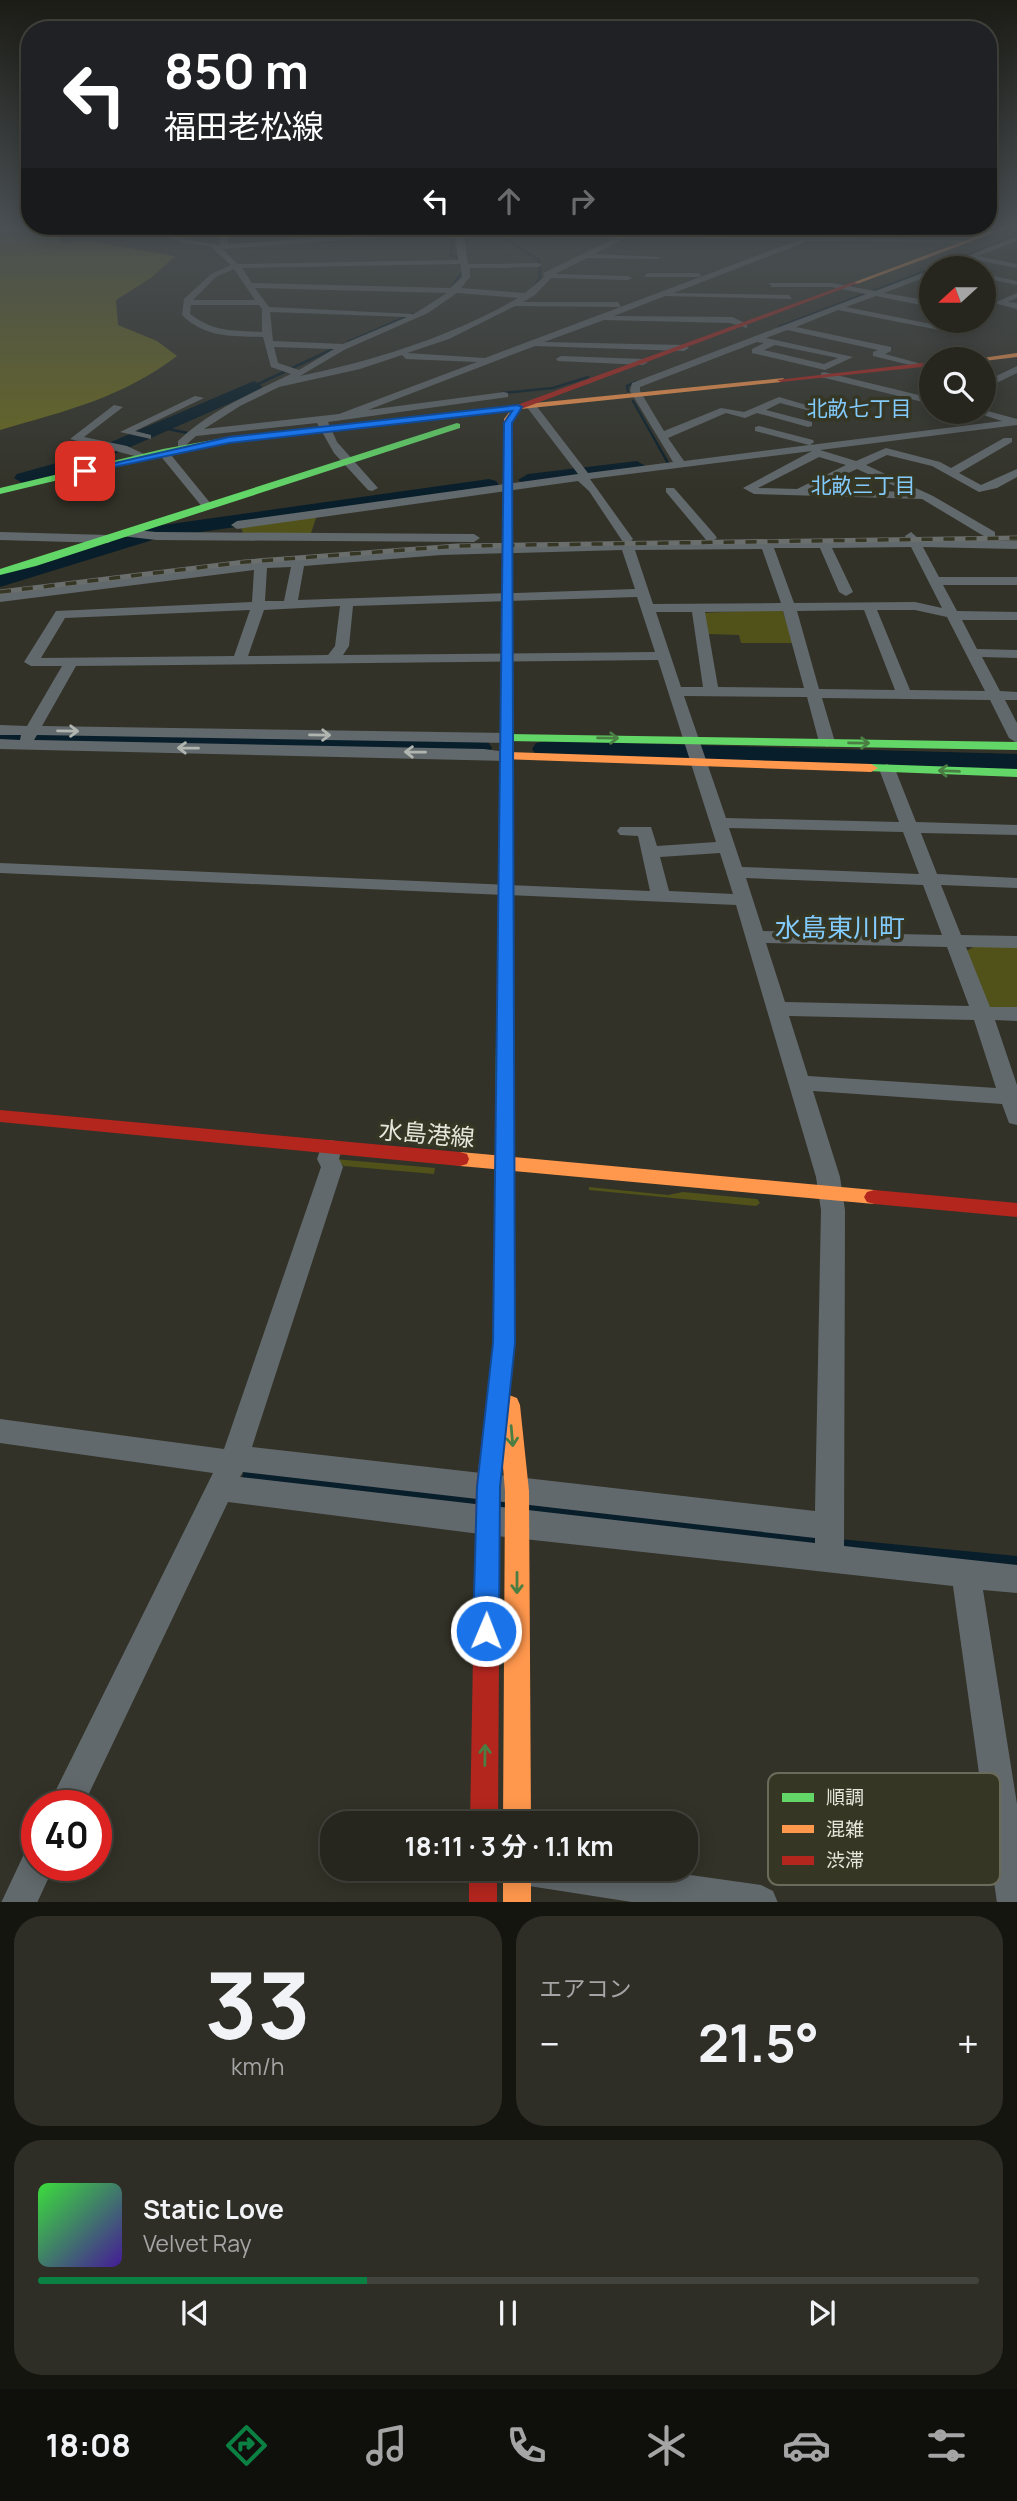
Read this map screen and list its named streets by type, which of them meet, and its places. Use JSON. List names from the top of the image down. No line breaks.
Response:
{"streets":{"street":["水島港線"]},"districts":["北畝七丁目","北畝三丁目","水島東川町"],"legend":["順調","混雑","渋滞"],"north":"left","page":{"turn":["850 m","福田老松線"],"limit":"40","trip":"18:11 · 3 分 · 1.1 km","tile":[["33","km/h"],"エアコン"],"heat":["−","21.5°","+"],"song":["Static Love","Velvet Ray"],"tabs":"18:08"}}
